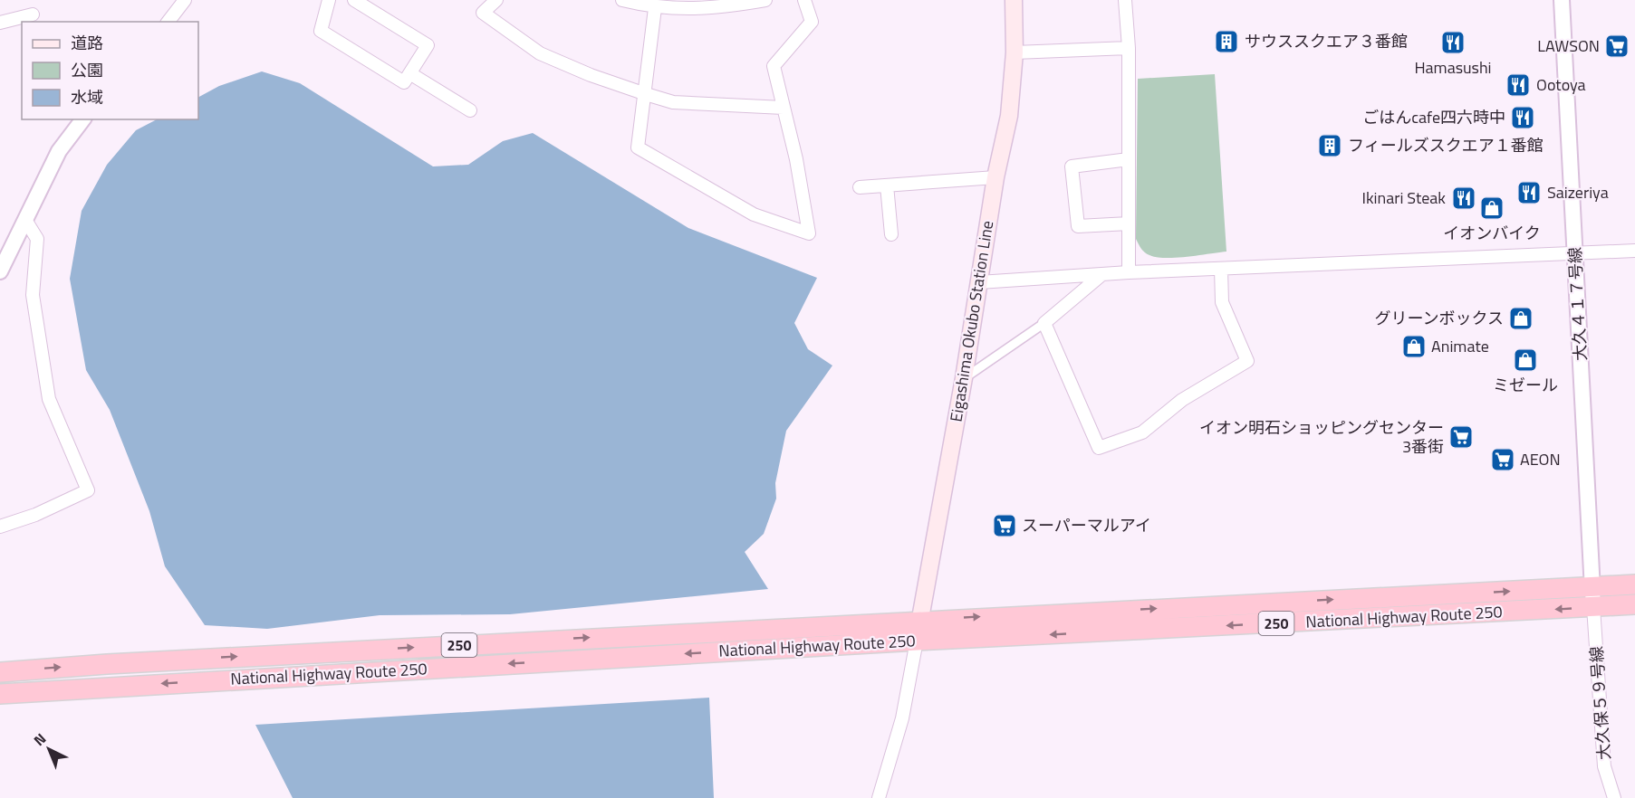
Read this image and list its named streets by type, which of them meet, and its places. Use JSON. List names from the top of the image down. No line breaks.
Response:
{"streets":{"highway":["National Highway Route 250","250"],"main road":["Eigashima Okubo Station Line"],"street":["大久４１７号線","大久保５９号線"]},"crossings":[["大久４１７号線","National Highway Route 250"],["大久４１７号線","大久保５９号線"],["Eigashima Okubo Station Line","National Highway Route 250"],["National Highway Route 250","大久保５９号線"]],"places":{"building":["サウススクエア３番館","フィールズスクエア１番館"],"restaurant":["Hamasushi","Ootoya","ごはんcafe四六時中","Saizeriya","Ikinari Steak"],"supermarket":["LAWSON","イオン明石ショッピングセンター 3番街","AEON","スーパーマルアイ"],"shop":["イオンバイク","グリーンボックス","Animate","ミゼール"]},"legend":["道路","公園","水域"],"north":"top left"}
